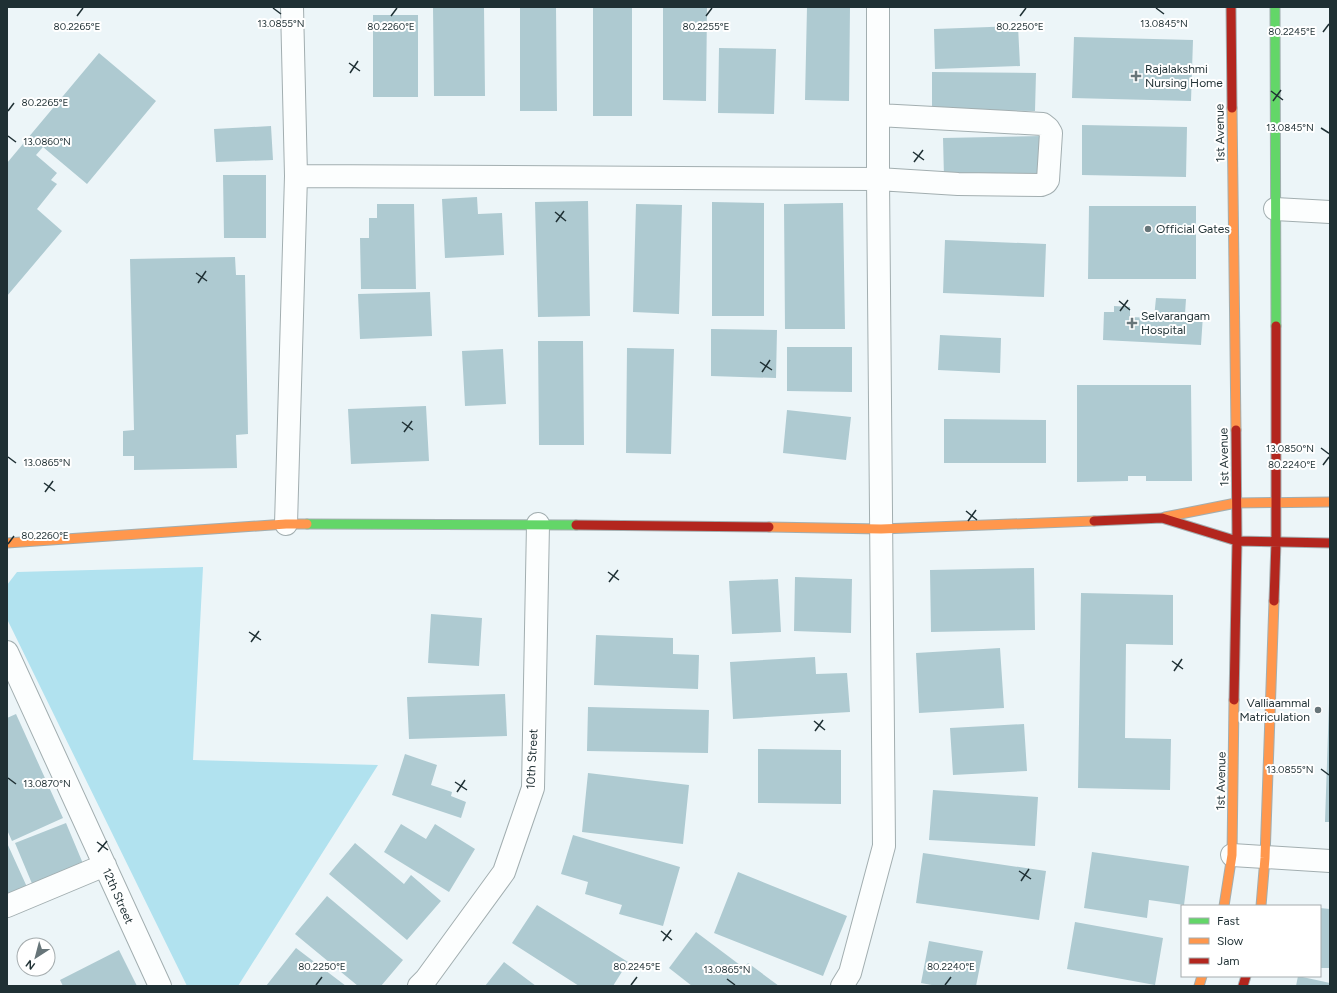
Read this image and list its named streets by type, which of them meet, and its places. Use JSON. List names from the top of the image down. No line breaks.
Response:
{"streets":{"street":["1st Avenue","10th Street","12th Street"]},"places":{"health":["Rajalakshmi Nursing Home","Selvarangam Hospital"],"other":["Official Gates","Valliaammal Matriculation"]},"legend":["Fast","Slow","Jam"],"north":"bottom left","coordinates":["13.0855°N","13.0845°N","80.2265°E","80.2260°E","80.2250°E","80.2255°E","80.2245°E","13.0860°N","13.0850°N","13.0865°N","80.2240°E","13.0870°N"]}
